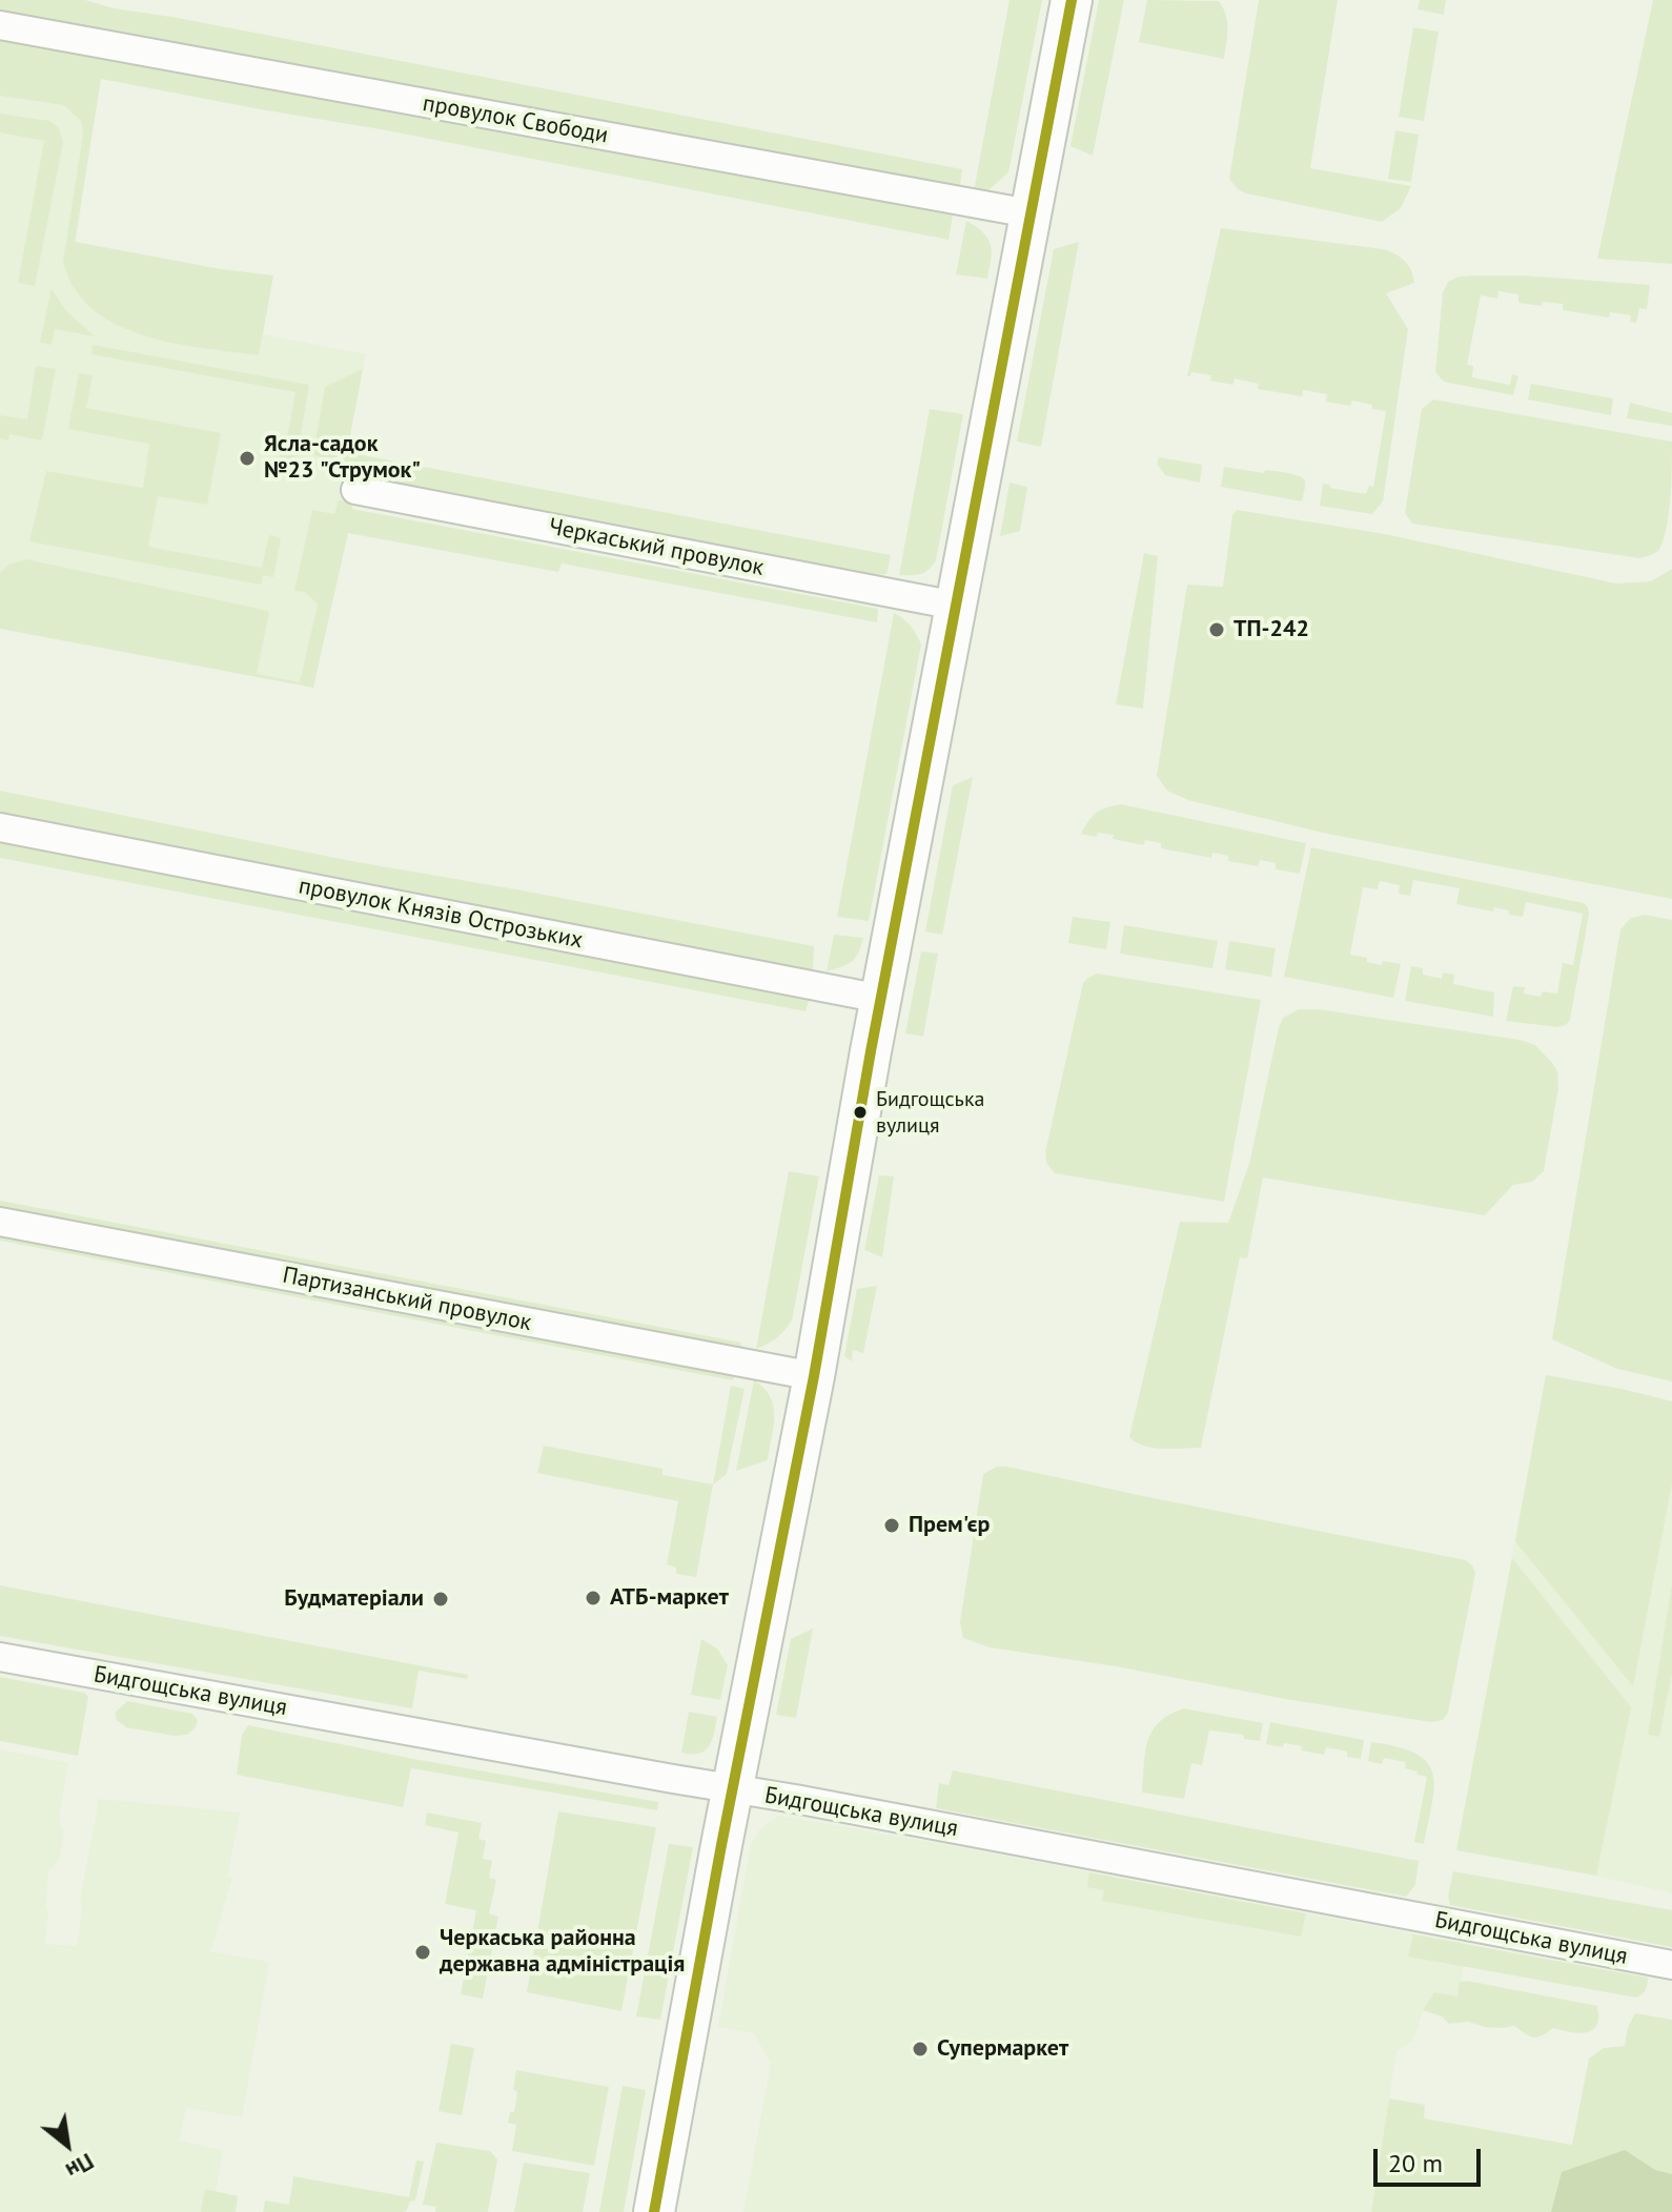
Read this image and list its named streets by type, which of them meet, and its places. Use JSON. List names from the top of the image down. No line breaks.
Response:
{"streets":{"street":["провулок Свободи","Черкаський провулок","провулок Князів Острозьких","Партизанський провулок","Бидгощська вулиця"]},"places":["Ясла-садок №23 \"Струмок\"","ТП-242","Бидгощська вулиця","Прем'єр","АТБ-маркет","Будматеріали","Черкаська районна державна адміністрація","Супермаркет"],"scale_bar":"20 m","north":"bottom right"}
